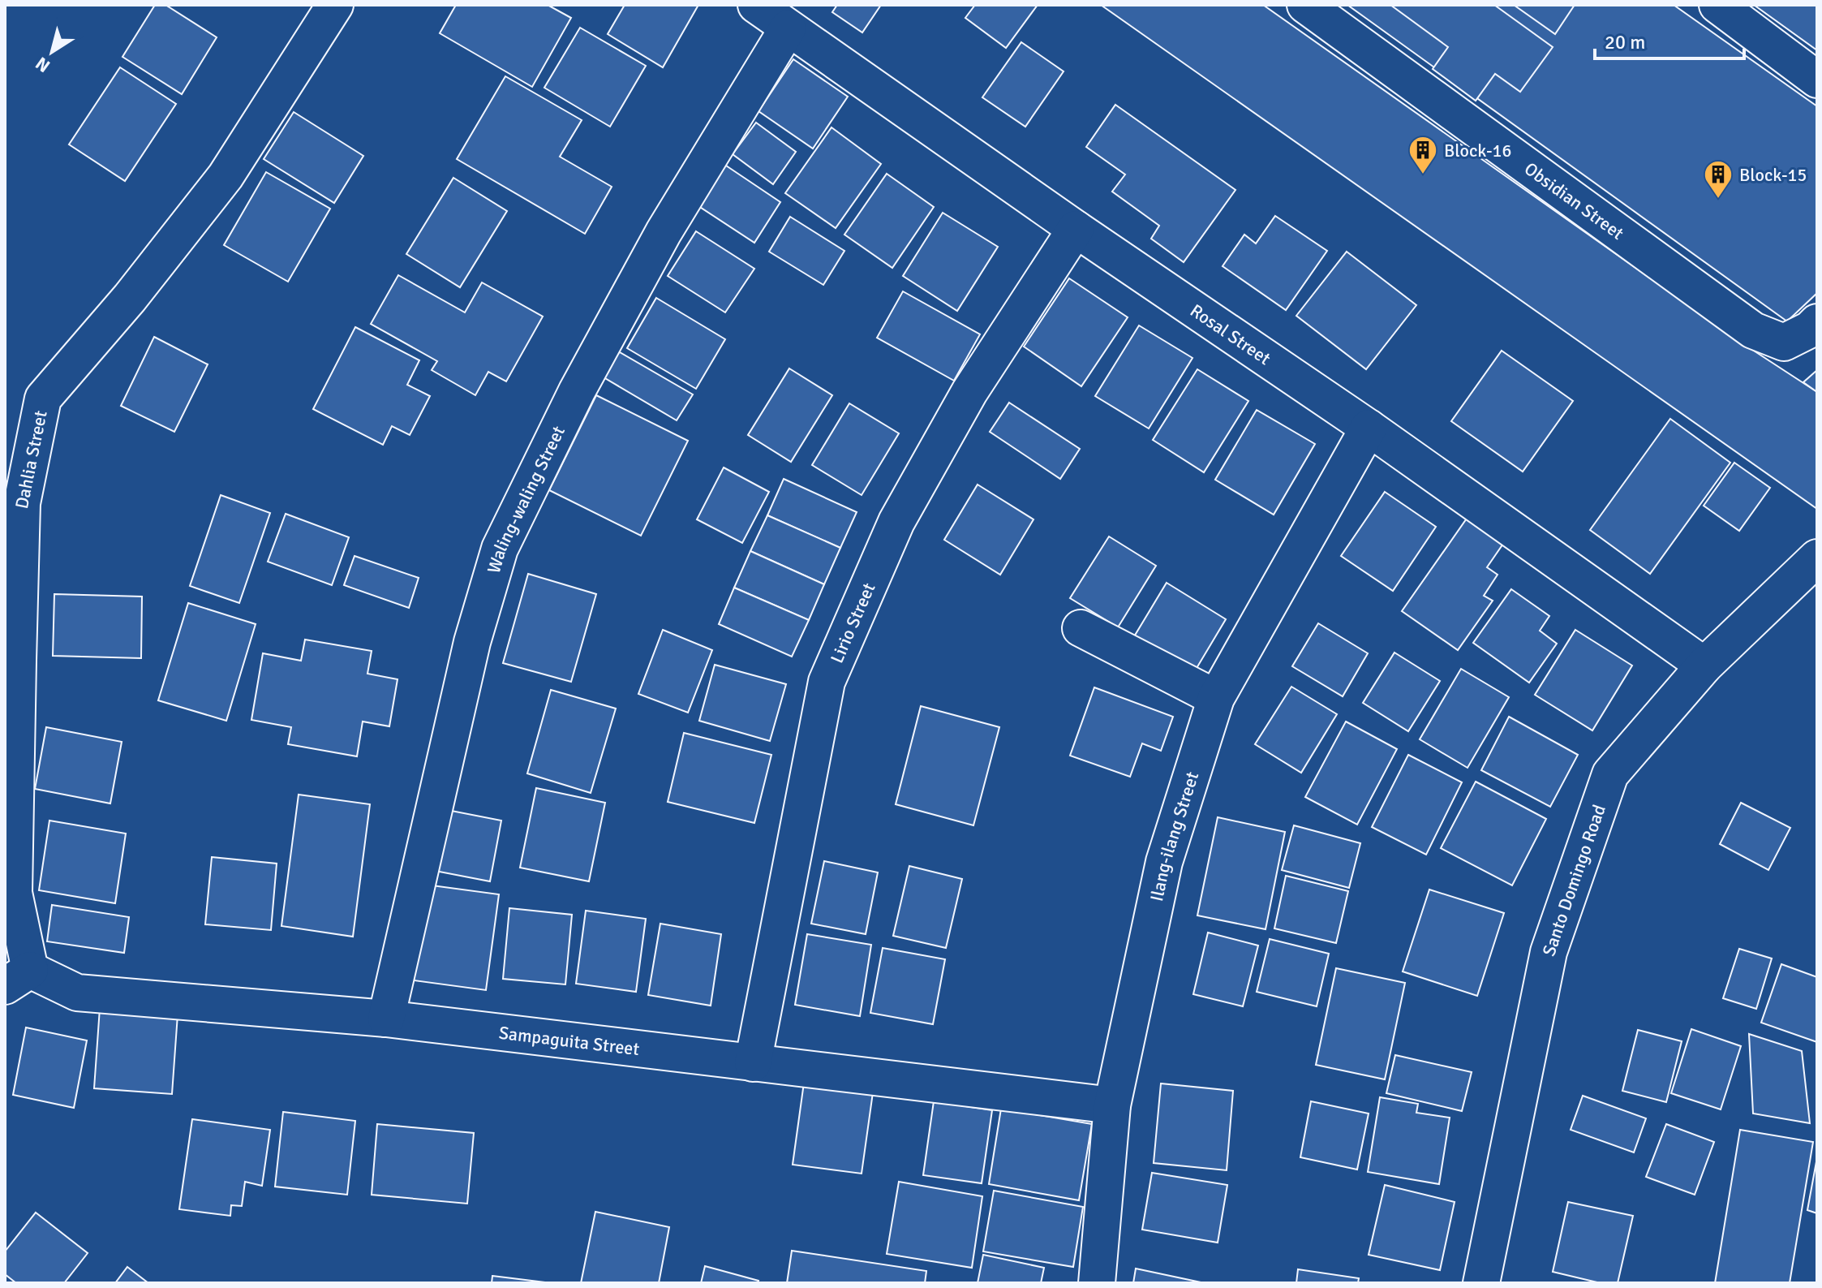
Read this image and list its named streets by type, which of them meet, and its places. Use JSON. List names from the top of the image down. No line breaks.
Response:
{"streets":{"street":["Obsidian Street","Rosal Street","Dahlia Street","Waling-waling Street","Lirio Street","Ilang-ilang Street","Santo Domingo Road","Sampaguita Street"]},"crossings":[["Rosal Street","Waling-waling Street"],["Rosal Street","Lirio Street"],["Rosal Street","Ilang-ilang Street"],["Rosal Street","Santo Domingo Road"],["Dahlia Street","Sampaguita Street"],["Waling-waling Street","Sampaguita Street"],["Lirio Street","Sampaguita Street"],["Ilang-ilang Street","Sampaguita Street"]],"places":{"building":["Block-16","Block-15"]},"scale_bar":"20 m","north":"bottom left"}
